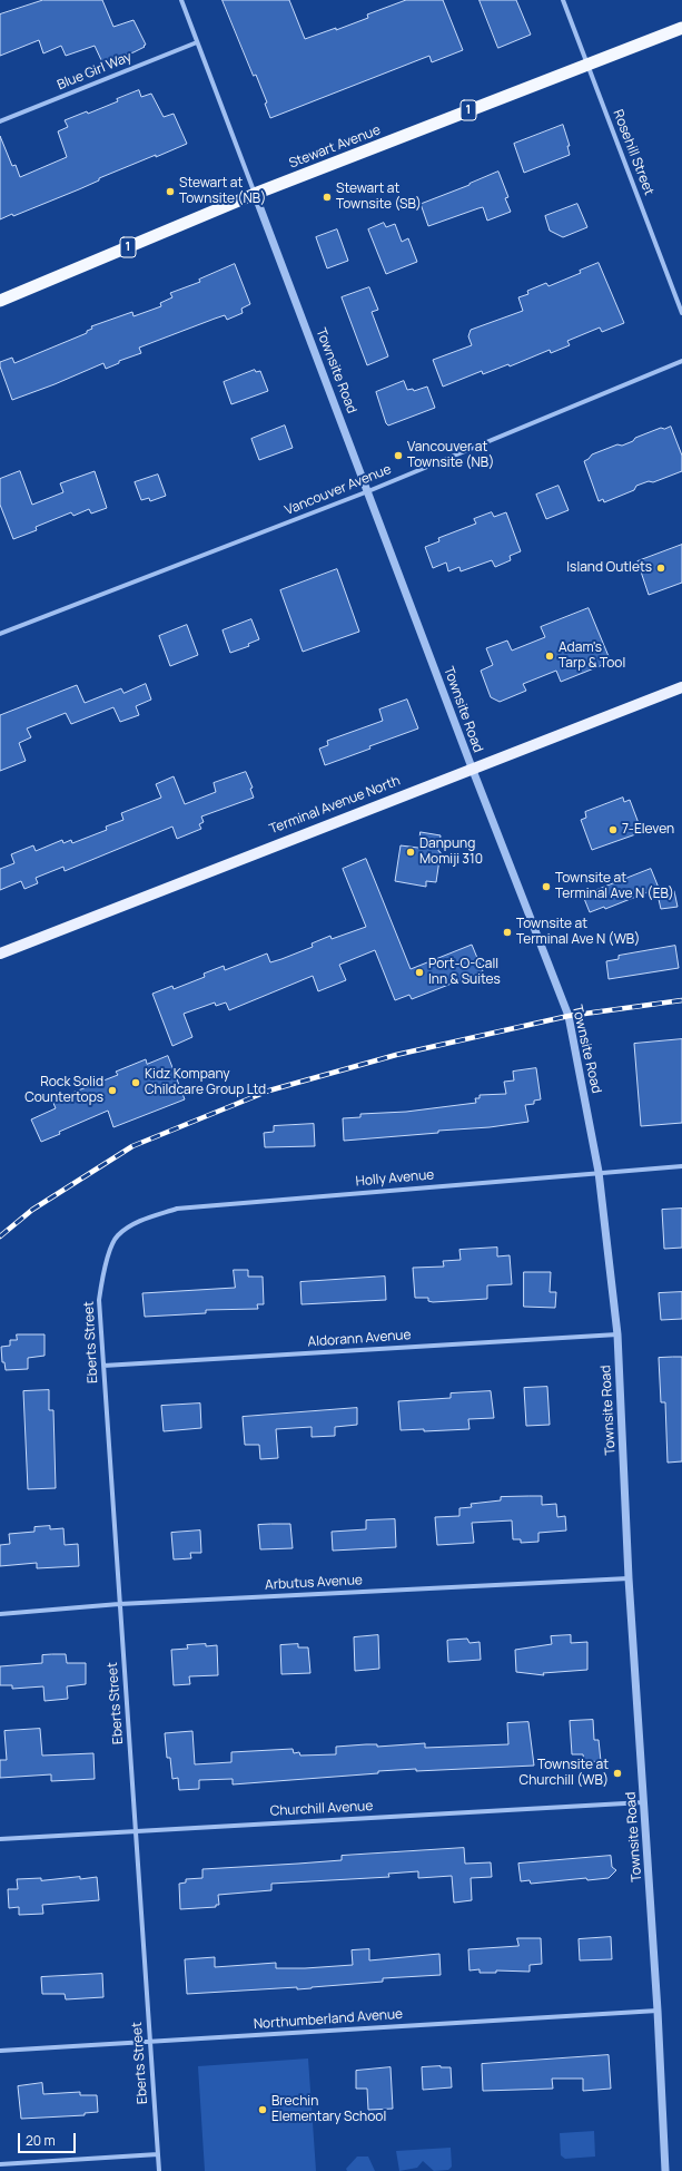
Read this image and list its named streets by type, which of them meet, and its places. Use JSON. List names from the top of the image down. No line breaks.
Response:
{"streets":{"highway":["1","Stewart Avenue"],"main road":["Terminal Avenue North"],"street":["Blue Girl Way","Rosehill Street","Townsite Road","Vancouver Avenue","Holly Avenue","Aldorann Avenue","Eberts Street","Arbutus Avenue","Churchill Avenue","Northumberland Avenue"]},"crossings":[["Blue Girl Way","Townsite Road"],["Stewart Avenue","Rosehill Street"],["Stewart Avenue","Townsite Road"],["Townsite Road","Vancouver Avenue"],["Townsite Road","Terminal Avenue North"],["Townsite Road","Holly Avenue"],["Townsite Road","Aldorann Avenue"],["Townsite Road","Arbutus Avenue"],["Townsite Road","Churchill Avenue"],["Townsite Road","Northumberland Avenue"],["Holly Avenue","Eberts Street"],["Aldorann Avenue","Eberts Street"],["Eberts Street","Arbutus Avenue"],["Eberts Street","Churchill Avenue"],["Eberts Street","Northumberland Avenue"]],"places":["Stewart at Townsite (NB)","Stewart at Townsite (SB)","Vancouver at Townsite (NB)","Island Outlets","Adam's Tarp & Tool","7-Eleven","Danpung Momiji 310","Townsite at Terminal Ave N (EB)","Townsite at Terminal Ave N (WB)","Port-O-Call Inn & Suites","Kidz Kompany Childcare Group Ltd.","Rock Solid Countertops","Townsite at Churchill (WB)","Brechin Elementary School"],"scale_bar":"20 m"}
